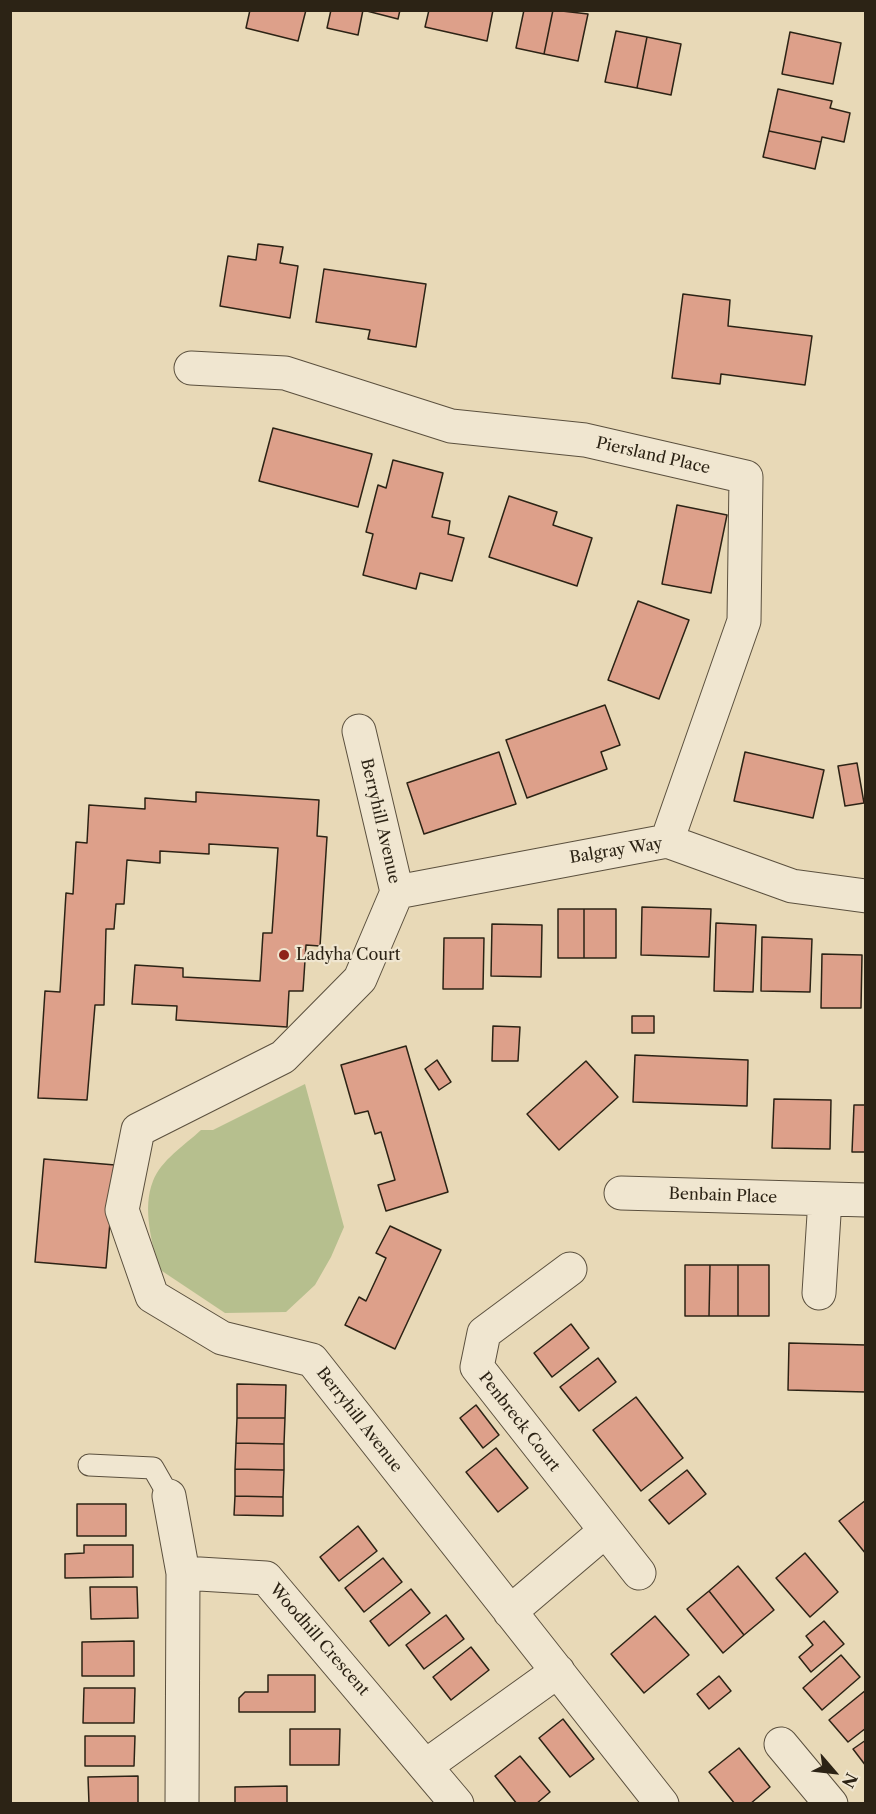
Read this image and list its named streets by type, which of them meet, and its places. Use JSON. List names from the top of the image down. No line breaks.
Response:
{"streets":{"street":["Piersland Place","Berryhill Avenue","Balgray Way","Benbain Place","Penbreck Court","Woodhill Crescent"]},"crossings":[["Piersland Place","Balgray Way"],["Berryhill Avenue","Balgray Way"]],"places":["Ladyha Court"],"north":"bottom right"}
